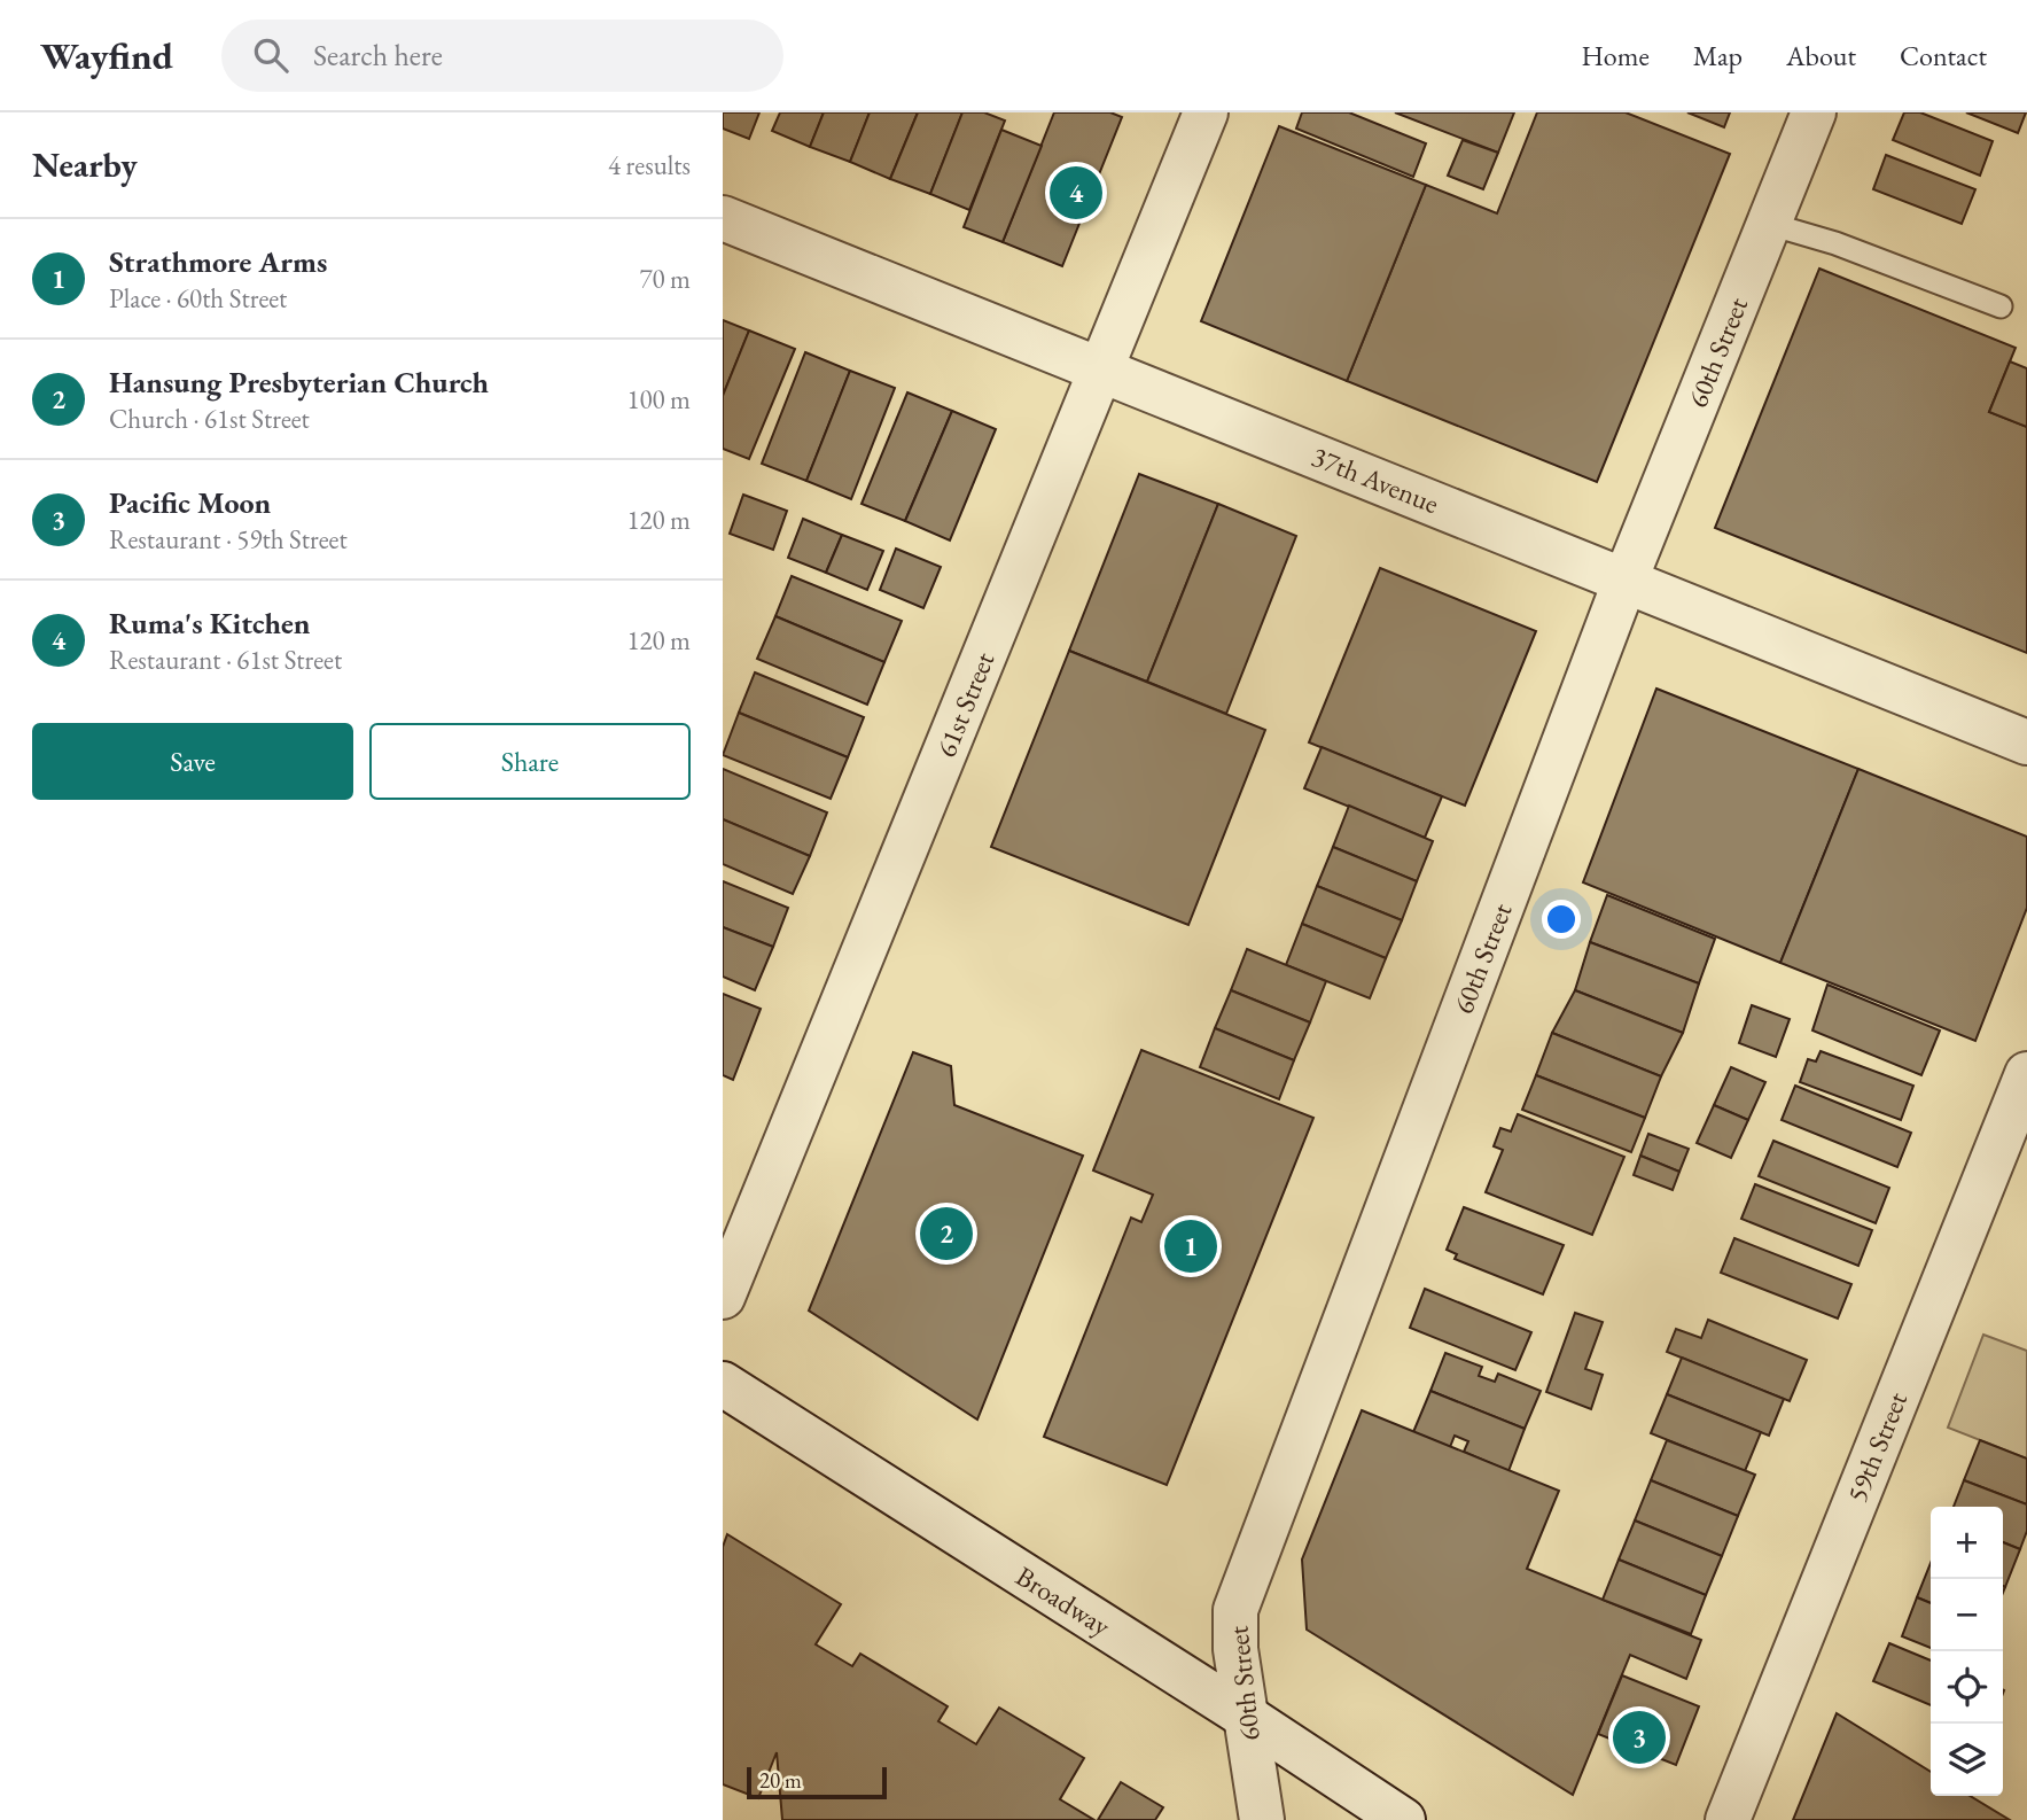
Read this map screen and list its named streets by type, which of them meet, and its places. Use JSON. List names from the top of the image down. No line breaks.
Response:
{"streets":{"street":["60th Street","37th Avenue","61st Street","59th Street","Broadway"]},"crossings":[["60th Street","37th Avenue"],["60th Street","Broadway"],["37th Avenue","61st Street"]],"scale_bar":"20 m","page":{"header":"Wayfind","search":"Search here","nav":["Home","Map","About","Contact"],"heading":["Nearby","4 results"],"pins":["4","2","1","3"],"list":[{"mark":"1","name":"Strathmore Arms","note":"Place · 60th Street","value":"70 m"},{"mark":"2","name":"Hansung Presbyterian Church","note":"Church · 61st Street","value":"100 m"},{"mark":"3","name":"Pacific Moon","note":"Restaurant · 59th Street","value":"120 m"},{"mark":"4","name":"Ruma's Kitchen","note":"Restaurant · 61st Street","value":"120 m"}],"buttons":["Save","Share"],"map_buttons":["+","−"],"scale":"20 m"}}
